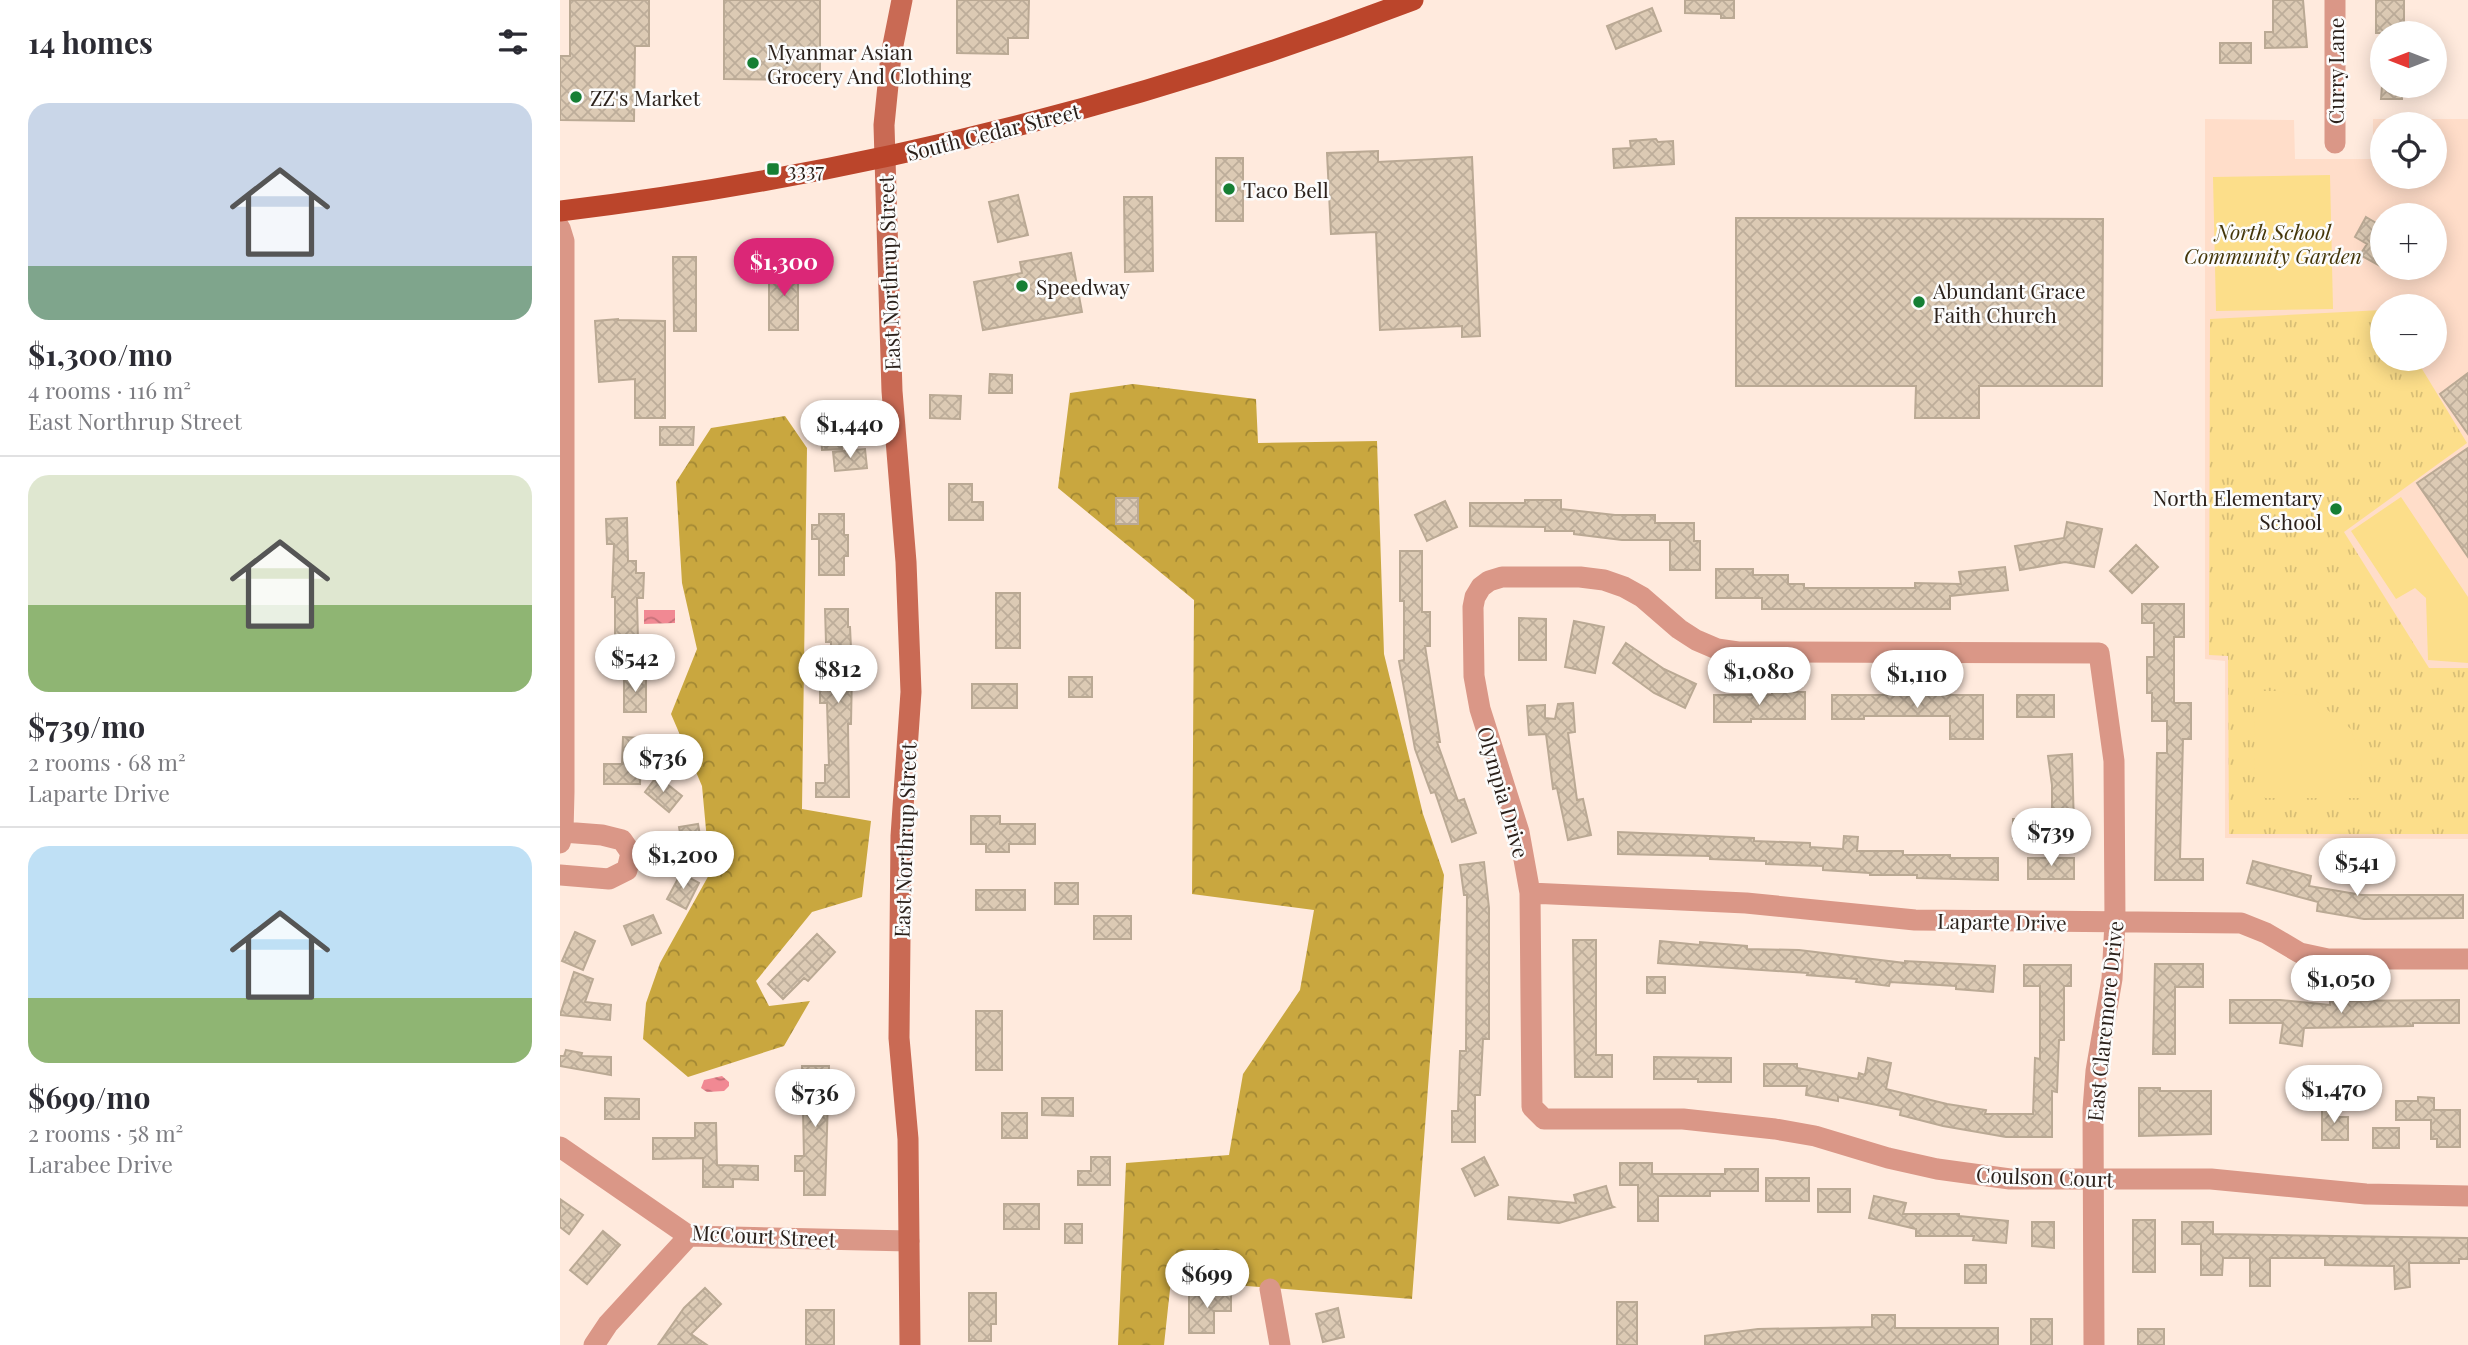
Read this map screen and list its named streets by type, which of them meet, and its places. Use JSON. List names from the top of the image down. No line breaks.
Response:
{"streets":{"main road":["South Cedar Street"],"street":["Curry Lane","East Northrup Street","Olympia Drive","Laparte Drive","East Claremore Drive","Coulson Court","McCourt Street"]},"crossings":[["South Cedar Street","East Northrup Street"],["East Northrup Street","McCourt Street"],["Olympia Drive","Laparte Drive"],["Olympia Drive","East Claremore Drive"],["Olympia Drive","Coulson Court"],["Laparte Drive","East Claremore Drive"],["East Claremore Drive","Coulson Court"]],"parks":["North School Community Garden"],"places":{"other":["Myanmar Asian Grocery And Clothing","ZZ's Market","Taco Bell","Speedway","Abundant Grace Faith Church","North Elementary School"],"transit":["3337"]},"north":"left","page":{"heading":"14 homes","map_buttons":["+","−"],"list":[{"name":"$1,300/mo","note":"4 rooms · 116 m² · East Northrup Street"},{"name":"$739/mo","note":"2 rooms · 68 m² · Laparte Drive"},{"name":"$699/mo","note":"2 rooms · 58 m² · Larabee Drive"}],"price":["$1,300","$1,440","$542","$812","$1,080","$1,110","$736","$739","$1,200","$541","$1,050","$1,470","$736","$699"]}}
